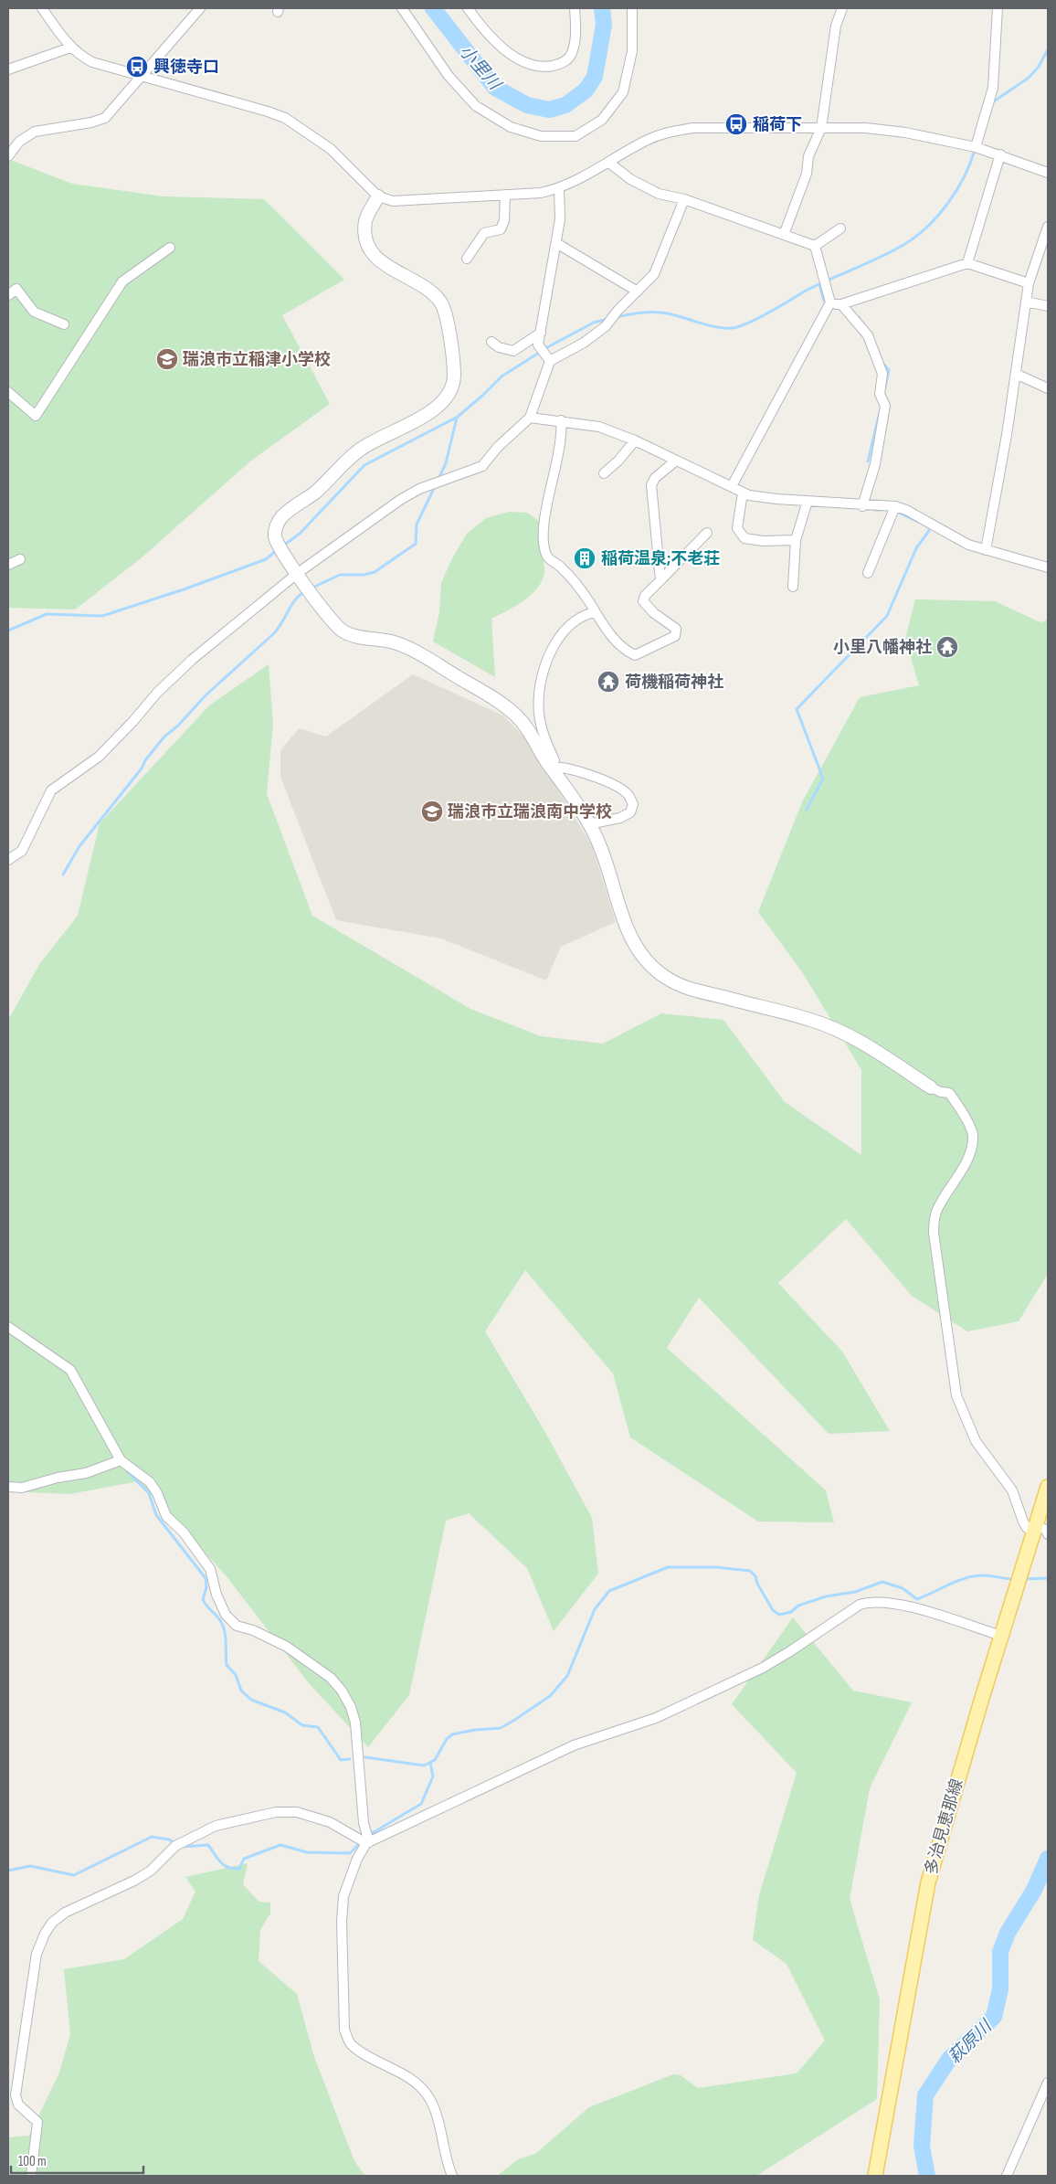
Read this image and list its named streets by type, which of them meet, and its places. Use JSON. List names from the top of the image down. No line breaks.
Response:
{"streets":{"main road":["多治見恵那線"]},"water":["小里川","萩原川"],"places":{"bus stop":["興徳寺口","稲荷下"],"school or university":["瑞浪市立稲津小学校","瑞浪市立瑞浪南中学校"],"building":["稲荷温泉;不老荘"],"temple":["小里八幡神社","荷機稲荷神社"]},"scale_bar":"100 m"}
